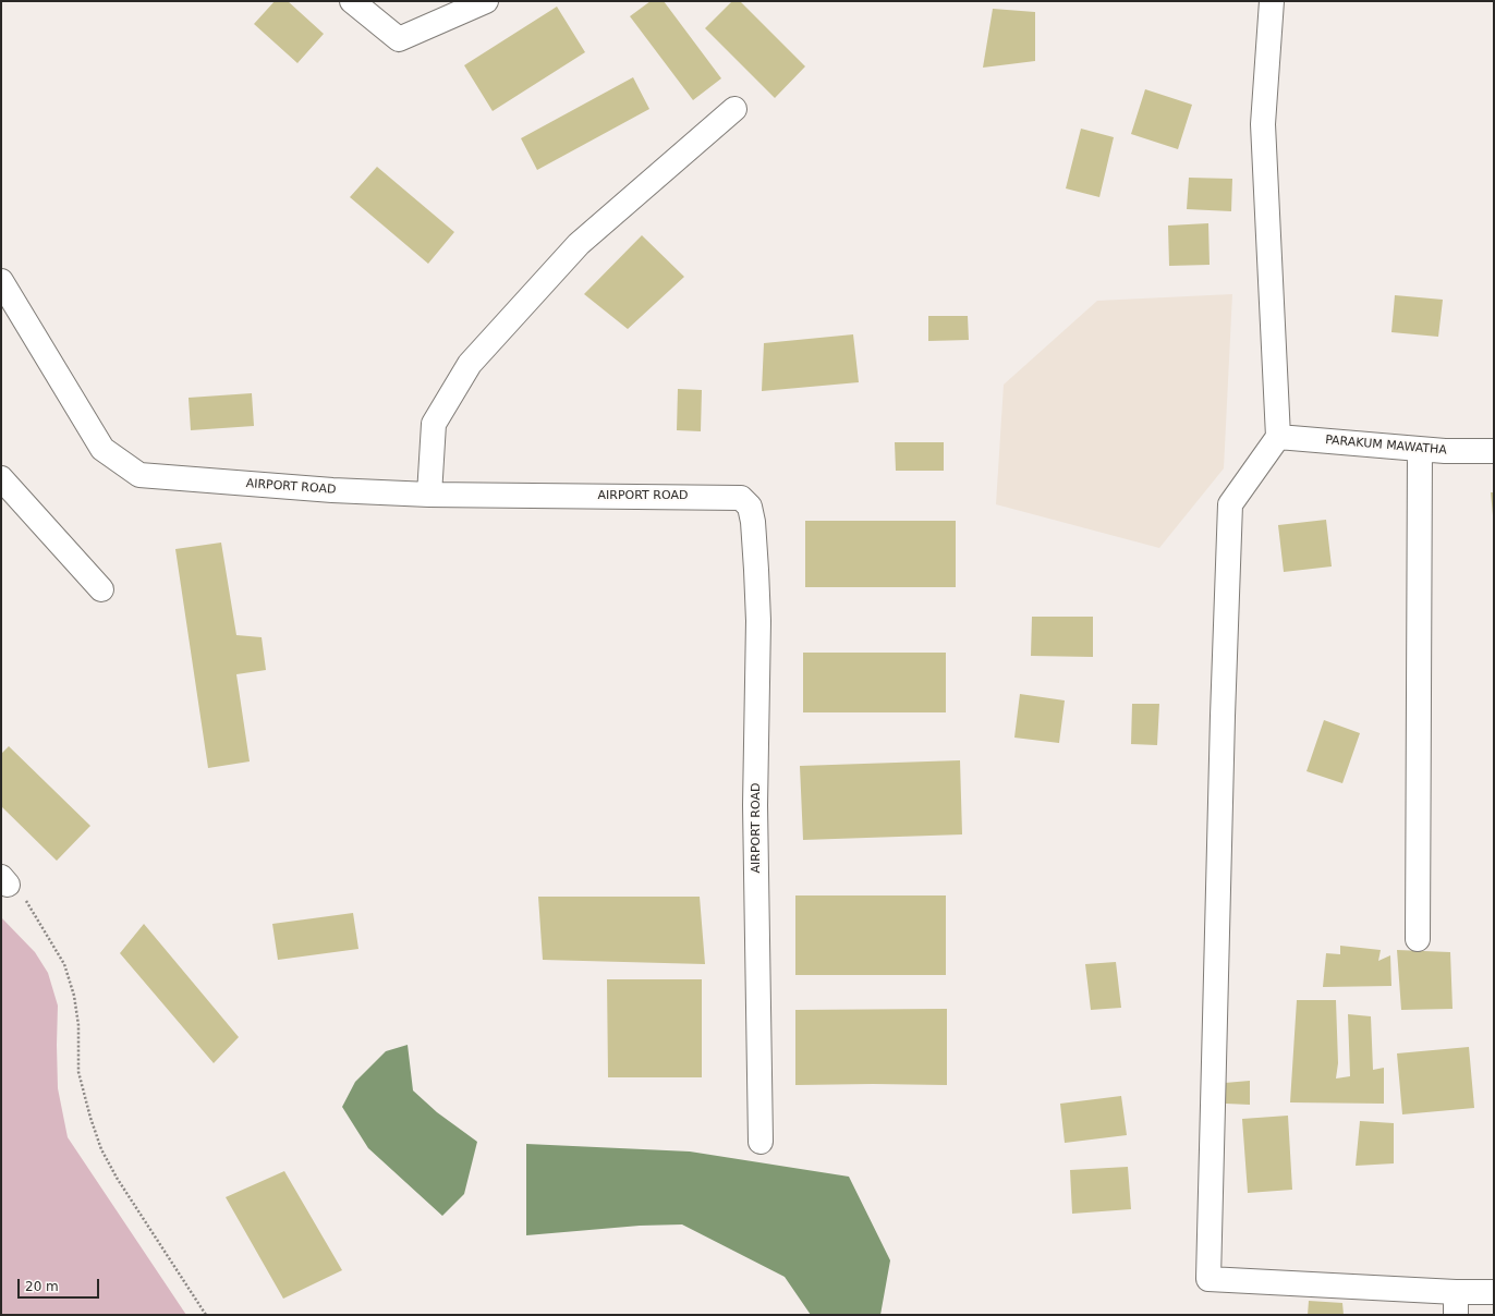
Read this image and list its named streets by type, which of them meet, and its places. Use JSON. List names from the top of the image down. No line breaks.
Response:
{"streets":{"street":["PARAKUM MAWATHA","AIRPORT ROAD"]},"scale_bar":"20 m"}
